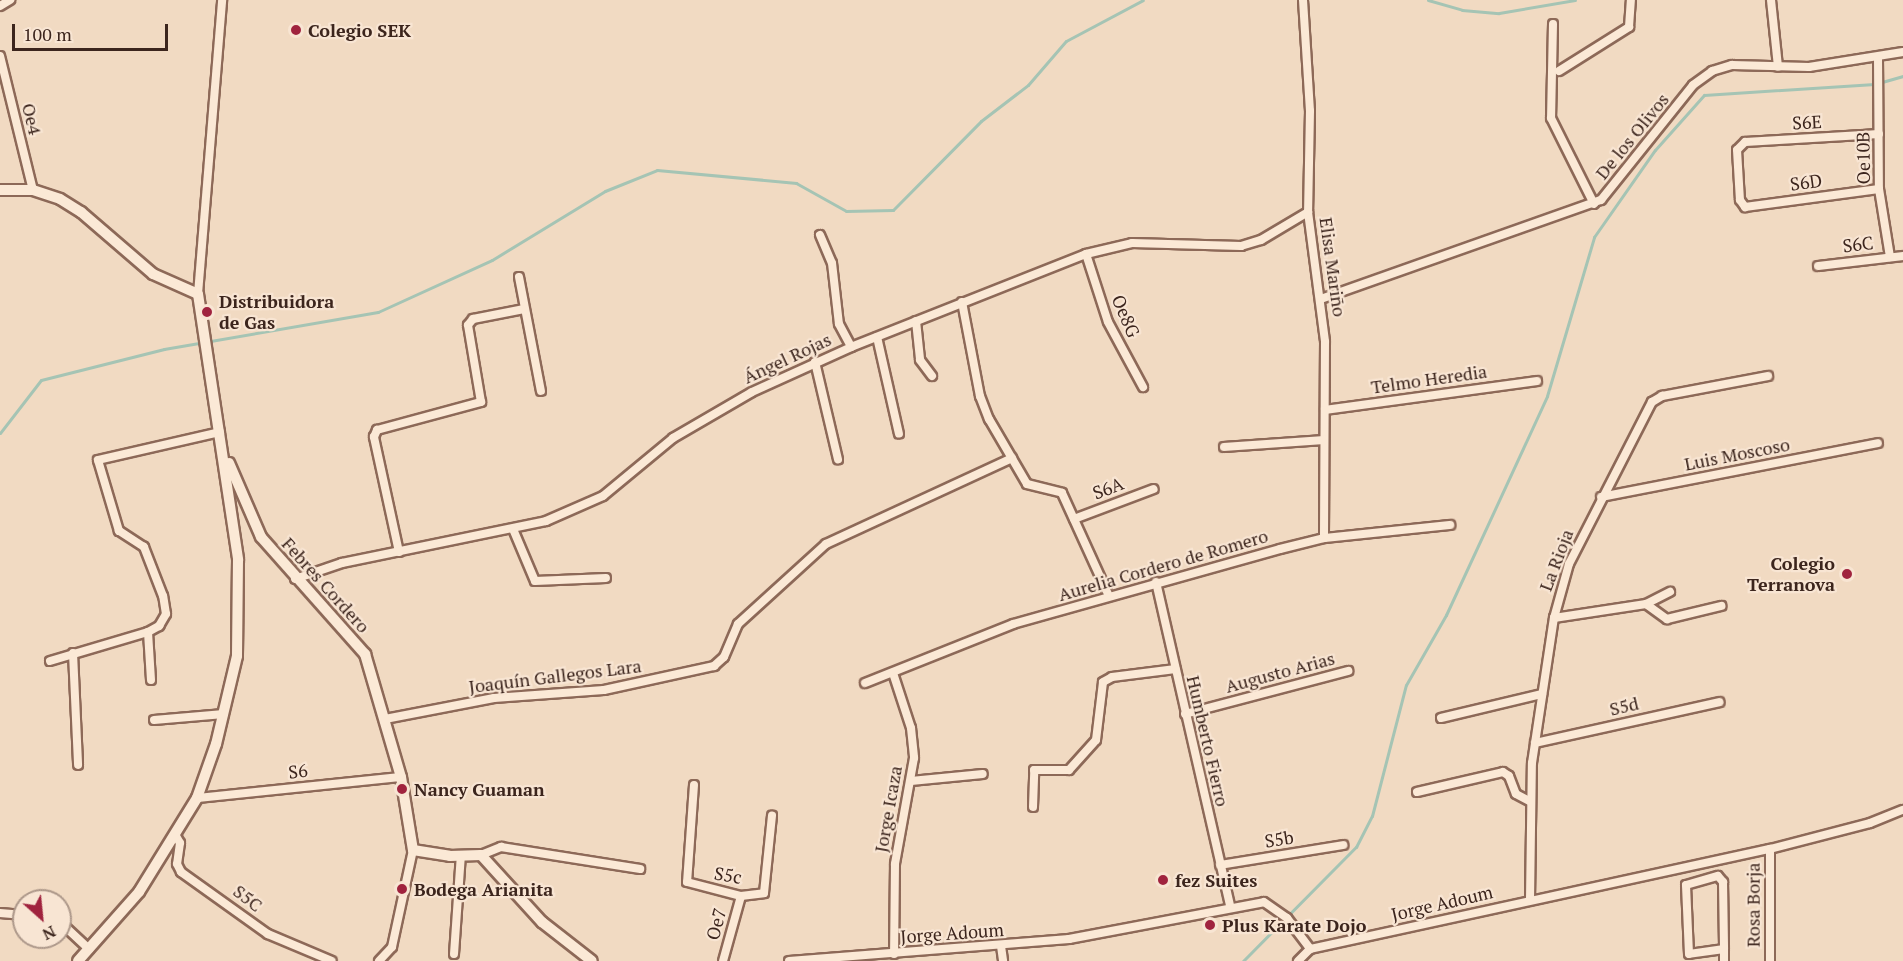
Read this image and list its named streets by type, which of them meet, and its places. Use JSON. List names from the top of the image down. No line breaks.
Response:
{"streets":{"street":["Oe4","S6E","De los Olivos","Oe10B","S6D","S6C","Elisa Mariño","Oe8G","Ángel Rojas","Telmo Heredia","Luis Moscoso","S6A","La Rioja","Aurelia Cordero de Romero","Febres Cordero","Augusto Arias","Joaquín Gallegos Lara","S5d","Humberto Fierro","S6","Jorge Icaza","S5b","S5c","S5C","Jorge Adoum","Rosa Borja","Oe7"]},"crossings":[["S6E","Oe10B"],["S6E","S6D"],["De los Olivos","Oe10B"],["De los Olivos","Elisa Mariño"],["Oe10B","S6D"],["Oe10B","S6C"],["Elisa Mariño","Ángel Rojas"],["Elisa Mariño","Telmo Heredia"],["Elisa Mariño","Aurelia Cordero de Romero"],["Oe8G","Ángel Rojas"],["Ángel Rojas","Febres Cordero"],["Luis Moscoso","La Rioja"],["La Rioja","S5d"],["La Rioja","Jorge Adoum"],["Aurelia Cordero de Romero","Humberto Fierro"],["Aurelia Cordero de Romero","Jorge Icaza"],["Febres Cordero","Joaquín Gallegos Lara"],["Febres Cordero","S6"],["Augusto Arias","Humberto Fierro"],["Humberto Fierro","S5b"],["Humberto Fierro","Jorge Adoum"],["Jorge Icaza","Jorge Adoum"],["S5c","Oe7"],["Jorge Adoum","Rosa Borja"]],"places":["Colegio SEK","Distribuidora de Gas","Colegio Terranova","Nancy Guaman","fez Suites","Bodega Arianita","Plus Karate Dojo"],"scale_bar":"100 m","north":"bottom right"}
